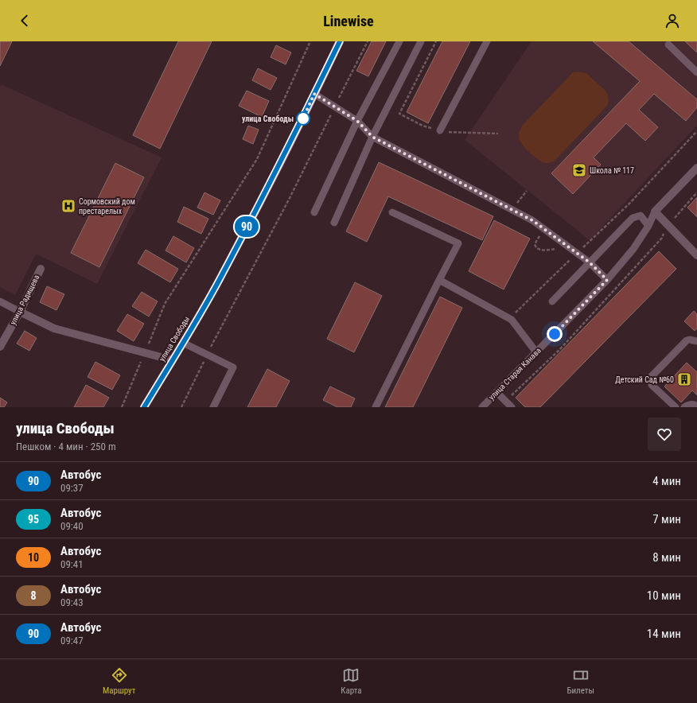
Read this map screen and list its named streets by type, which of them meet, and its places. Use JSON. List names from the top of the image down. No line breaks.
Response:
{"streets":{"main road":["улица Свободы"],"street":["улица Радищева","улица Старая Канава"]},"places":{"other":["улица Свободы"],"school or university":["Школа № 117"],"hospital":["Сормовский дом престарелых"],"building":["Детский Сад №60"]},"lines":["bus line 90"],"page":{"header":"Linewise","on_map":"90","heading":["улица Свободы","Пешком · 4 мин · 250 m"],"list":[{"mark":"90","name":"Автобус","note":"09:37","value":"4 мин"},{"mark":"95","name":"Автобус","note":"09:40","value":"7 мин"},{"mark":"10","name":"Автобус","note":"09:41","value":"8 мин"},{"mark":"8","name":"Автобус","note":"09:43","value":"10 мин"},{"mark":"90","name":"Автобус","note":"09:47","value":"14 мин"}],"tabs":["Маршрут","Карта","Билеты"]}}
